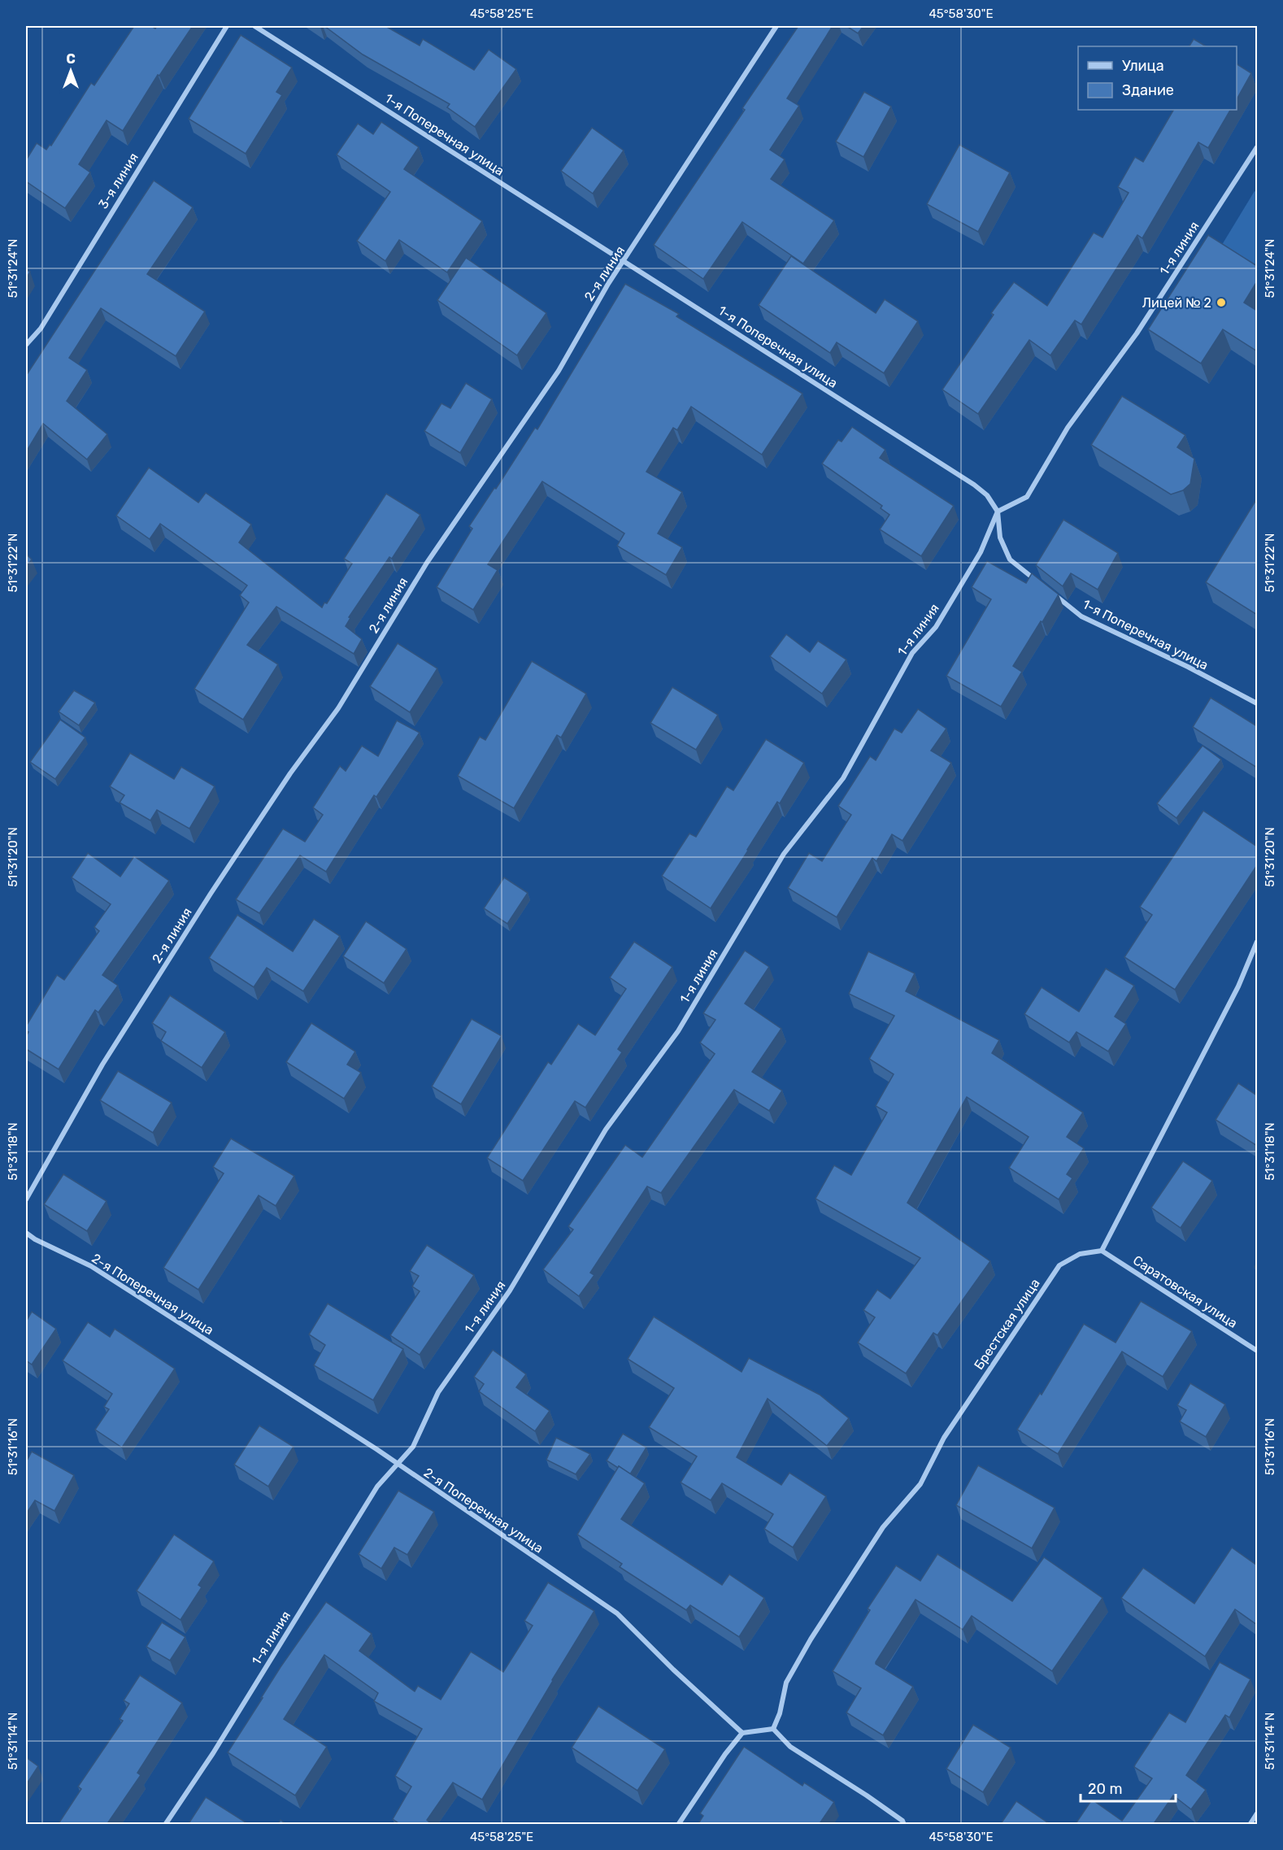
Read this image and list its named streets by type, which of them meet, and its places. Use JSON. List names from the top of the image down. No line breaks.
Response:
{"streets":{"street":["1-я Поперечная улица","3-я линия","1-я линия","2-я линия","Саратовская улица","2-я Поперечная улица","Брестская улица"]},"crossings":[["1-я Поперечная улица","1-я линия"],["1-я Поперечная улица","2-я линия"],["1-я линия","2-я Поперечная улица"],["Саратовская улица","Брестская улица"]],"places":["Лицей № 2"],"legend":["Улица","Здание"],"scale_bar":"20 m","north":"top","coordinates":["45°58'25\"E","45°58'30\"E","51°31'24\"N","51°31'22\"N","51°31'20\"N","51°31'18\"N","51°31'16\"N","51°31'14\"N"]}
